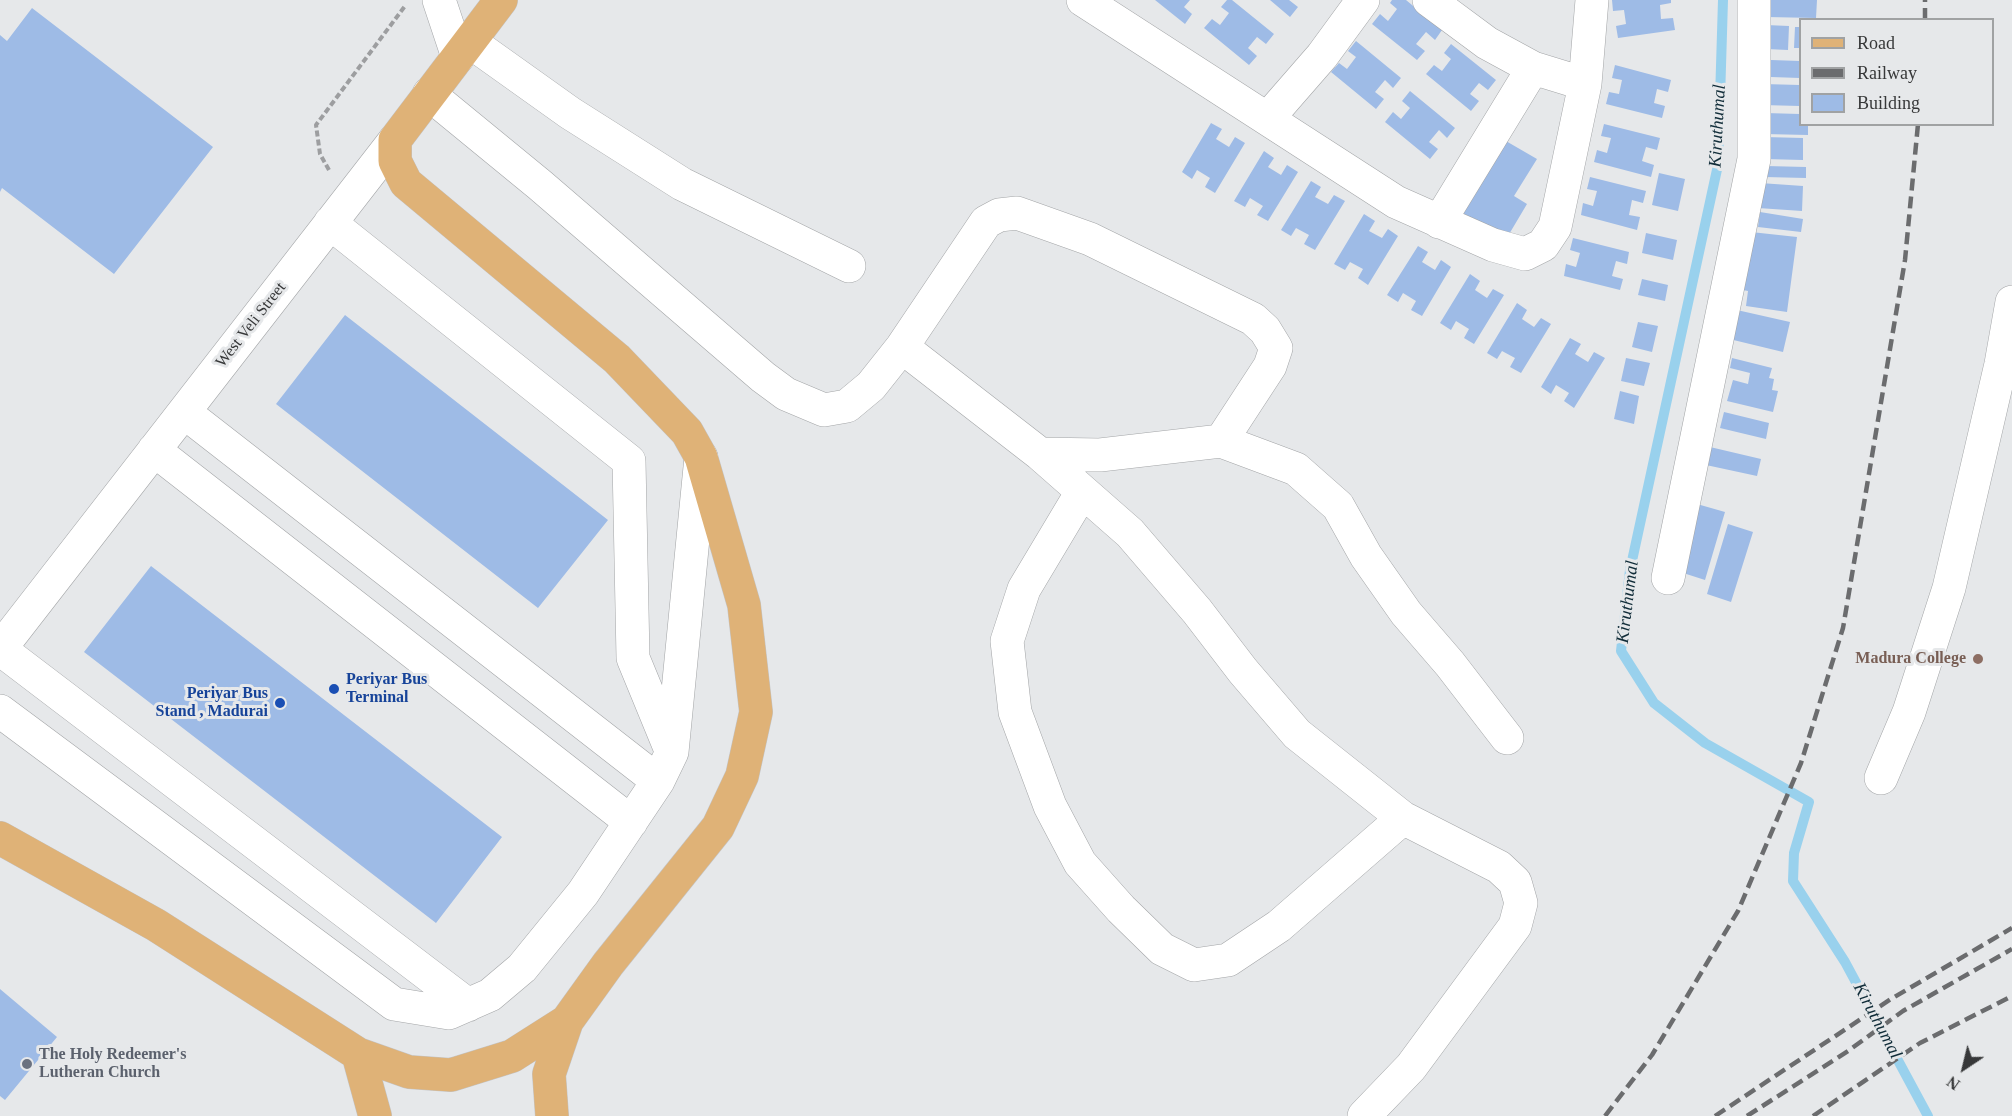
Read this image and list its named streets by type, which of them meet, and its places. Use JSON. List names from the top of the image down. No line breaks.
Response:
{"streets":{"main road":["West Veli Street"]},"water":["Kiruthumal"],"places":["Madura College","Periyar Bus Terminal","Periyar Bus Stand , Madurai","The Holy Redeemer's Lutheran Church"],"legend":["Road","Railway","Building"],"north":"bottom left"}
